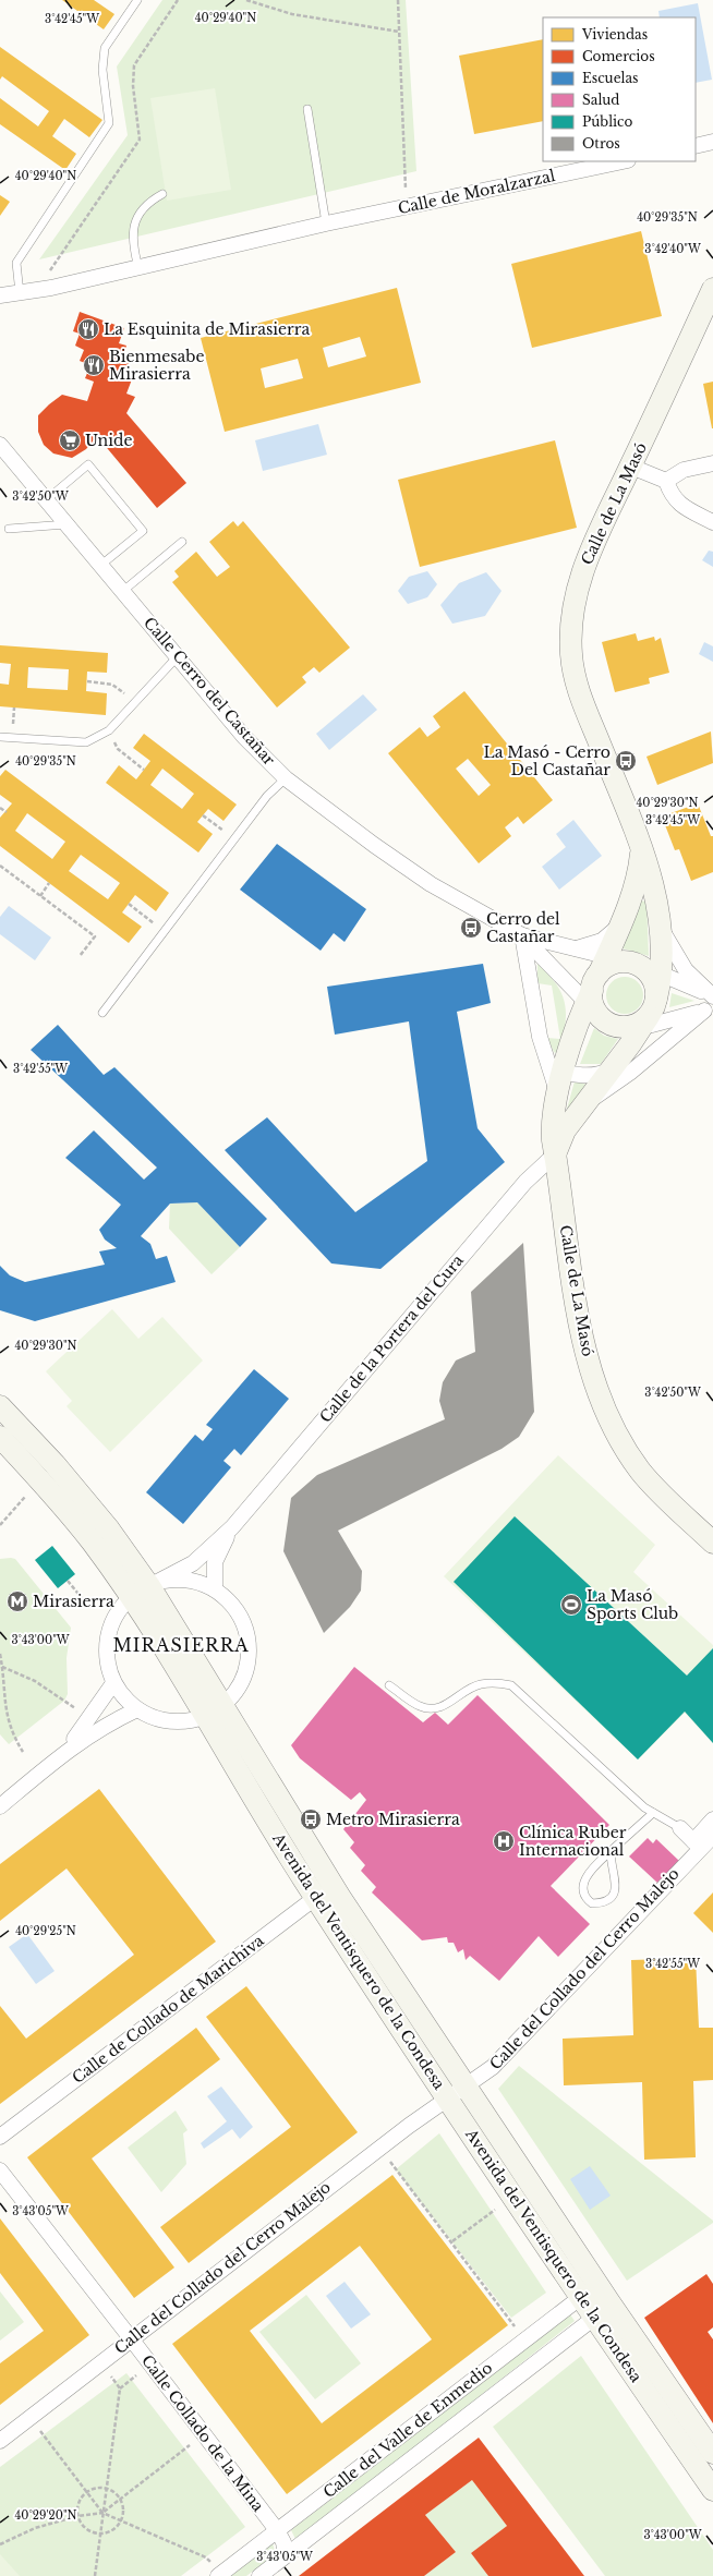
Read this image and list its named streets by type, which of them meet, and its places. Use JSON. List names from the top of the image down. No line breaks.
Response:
{"streets":{"main road":["Calle de La Masó","Avenida del Ventisquero de la Condesa"],"street":["Calle de Moralzarzal","Calle Cerro del Castañar","Calle de la Portera del Cura","Calle del Collado del Cerro Malejo","Calle de Collado de Marichiva","Calle del Valle de Enmedio","Calle Collado de la Mina"]},"crossings":[["Calle de La Masó","Calle Cerro del Castañar"],["Calle de La Masó","Calle de la Portera del Cura"],["Calle de la Portera del Cura","Avenida del Ventisquero de la Condesa"],["Avenida del Ventisquero de la Condesa","Calle del Collado del Cerro Malejo"],["Avenida del Ventisquero de la Condesa","Calle de Collado de Marichiva"],["Avenida del Ventisquero de la Condesa","Calle del Valle de Enmedio"],["Calle del Collado del Cerro Malejo","Calle Collado de la Mina"],["Calle del Valle de Enmedio","Calle Collado de la Mina"]],"districts":["MIRASIERRA"],"places":{"restaurant":["La Esquinita de Mirasierra","Bienmesabe Mirasierra"],"supermarket":["Unide"],"bus stop":["La Masó - Cerro Del Castañar","Cerro del Castañar","Metro Mirasierra"],"metro station":["Mirasierra"],"sports":["La Masó Sports Club"],"hospital":["Clínica Ruber Internacional"]},"legend":["Viviendas","Comercios","Escuelas","Salud","Público","Otros"],"coordinates":["40°29'40\"N","3°42'45\"W","40°29'35\"N","3°42'40\"W","3°42'50\"W","40°29'30\"N","3°42'55\"W","3°43'00\"W","40°29'25\"N","3°43'05\"W","40°29'20\"N"]}
